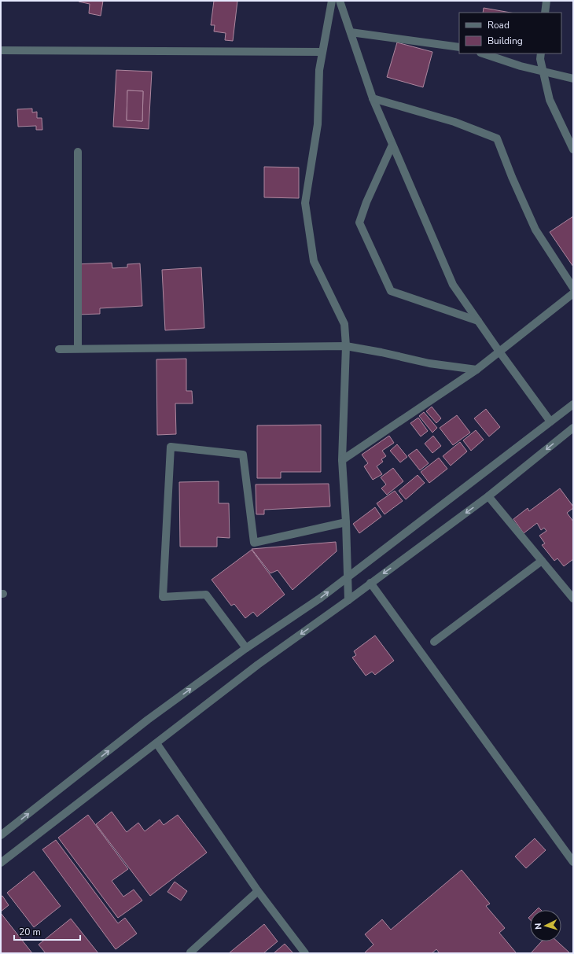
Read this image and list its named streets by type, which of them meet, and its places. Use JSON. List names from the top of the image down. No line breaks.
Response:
{"legend":["Road","Building"],"scale_bar":"20 m","north":"left"}
